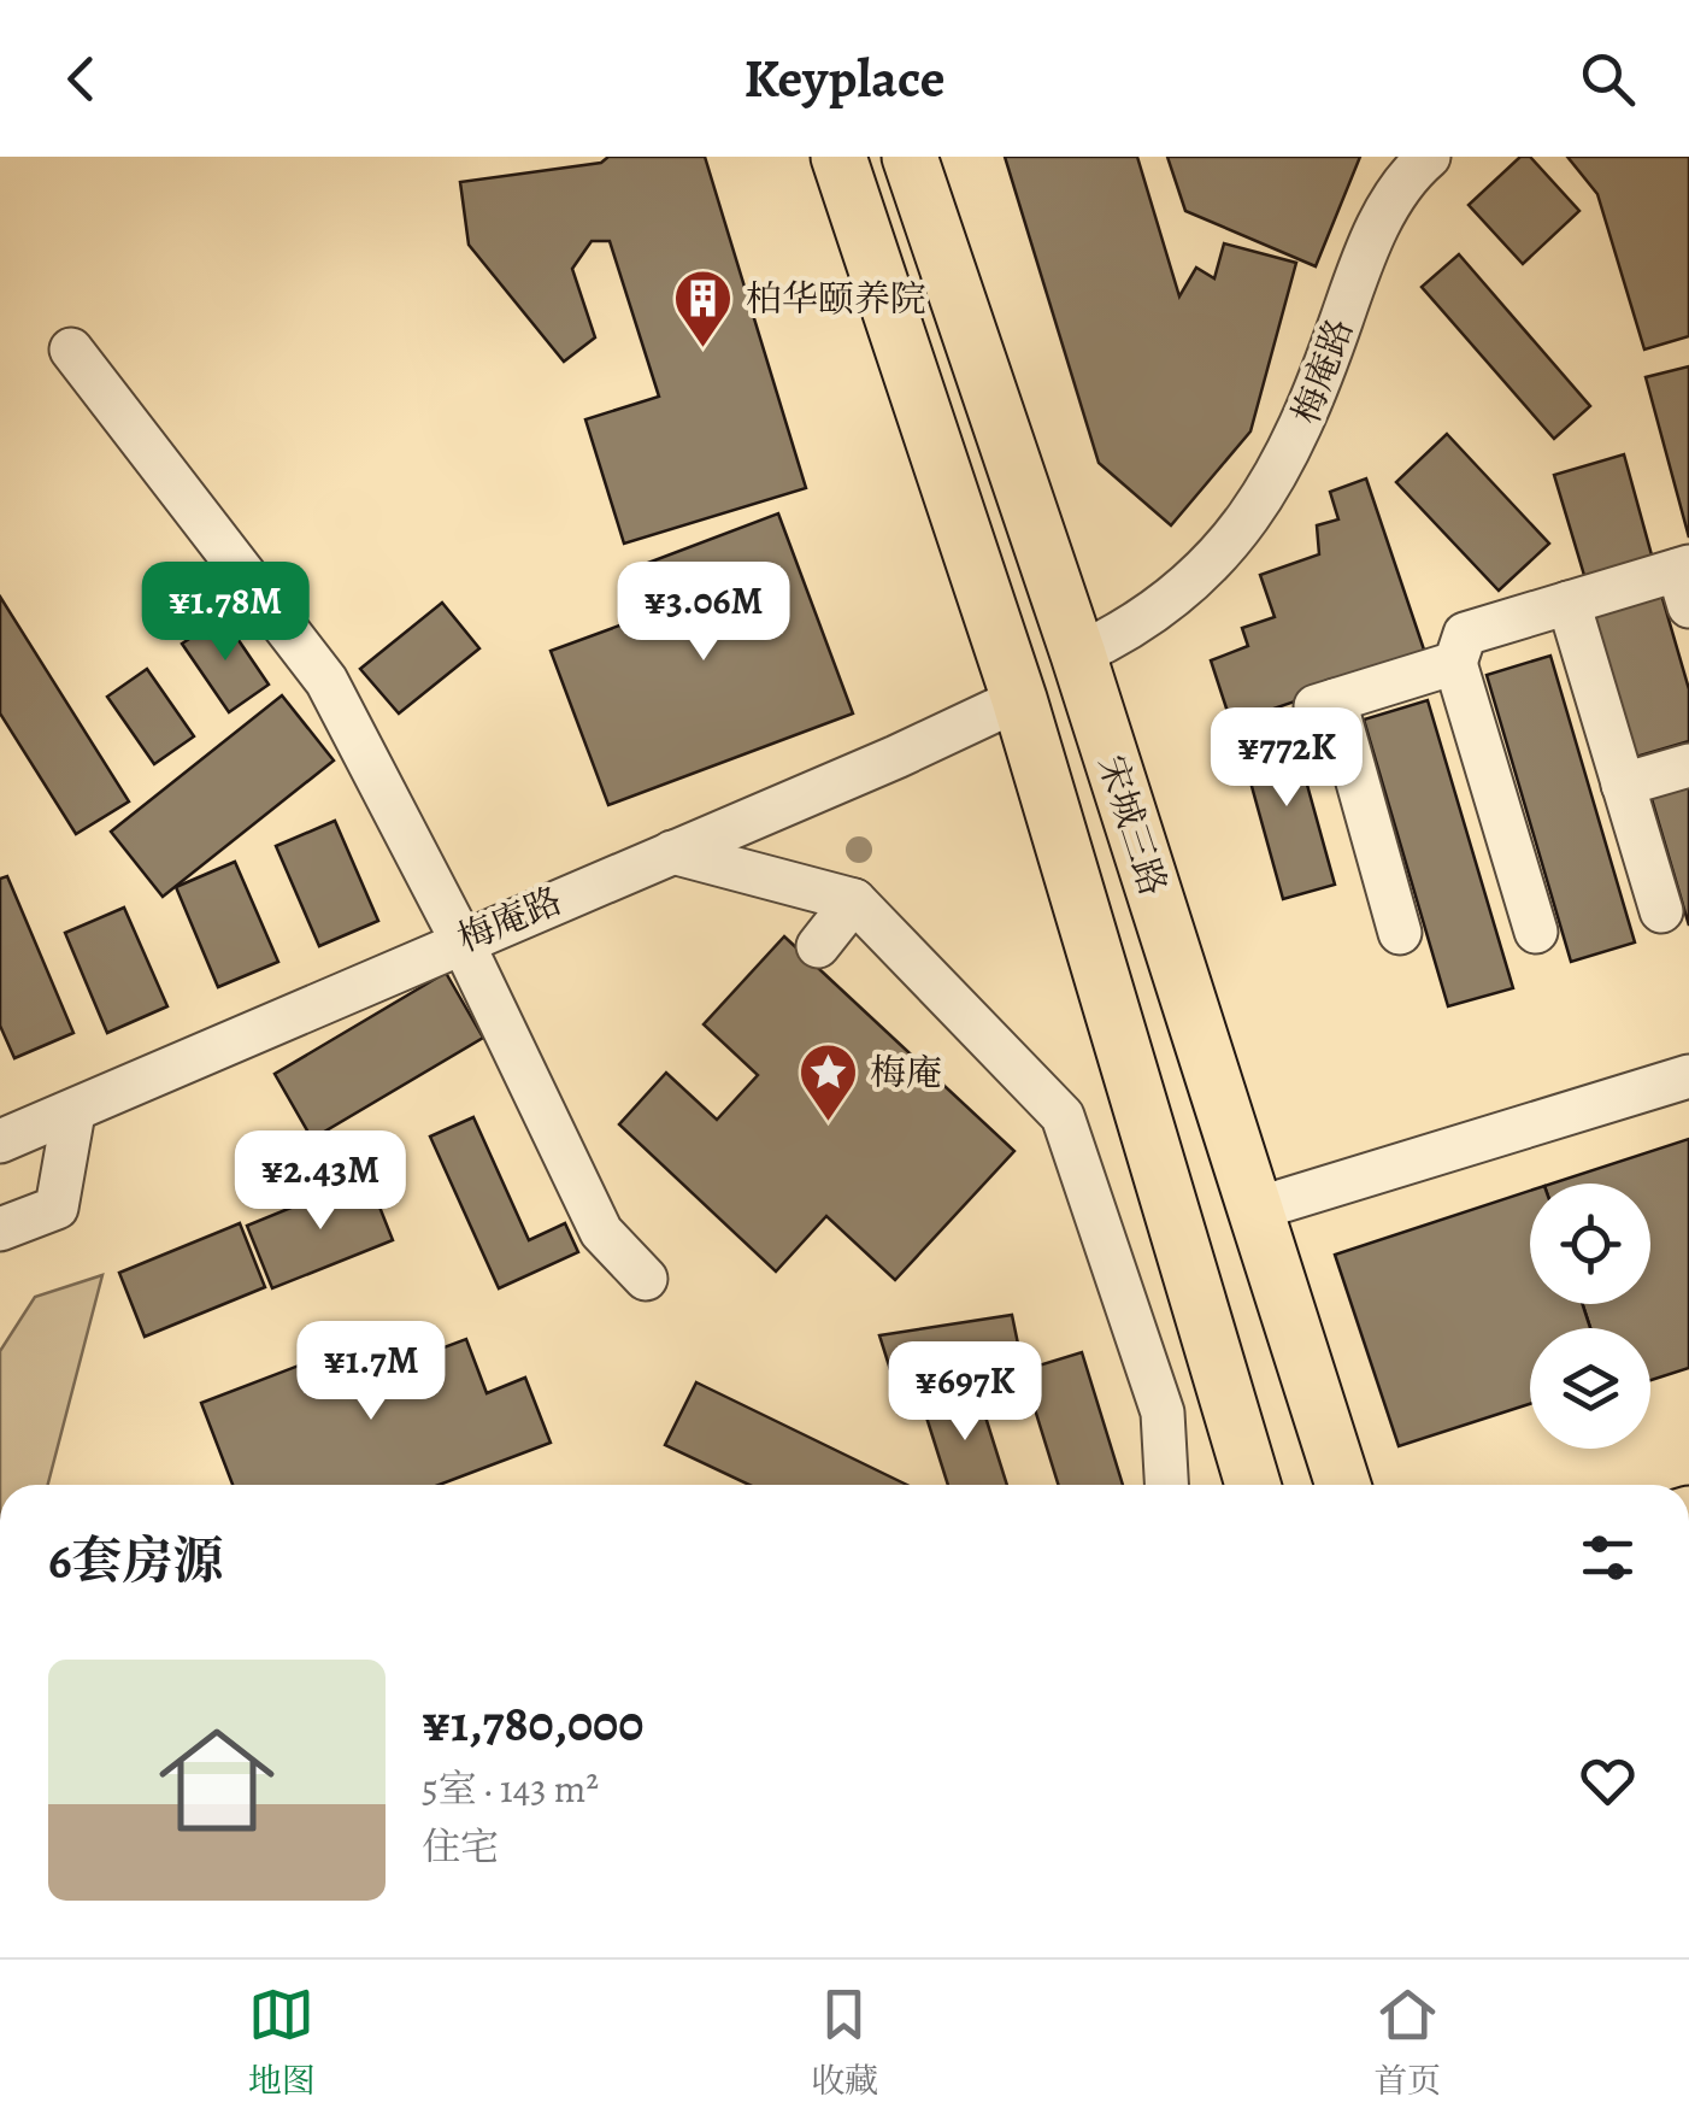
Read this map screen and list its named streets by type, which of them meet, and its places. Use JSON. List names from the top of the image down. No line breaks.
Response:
{"streets":{"main road":["宋城三路"],"street":["梅庵路"]},"crossings":[["梅庵路","宋城三路"]],"places":{"building":["柏华颐养院"],"place":["梅庵"]},"page":{"header":"Keyplace","price":["¥1.78M","¥3.06M","¥772K","¥2.43M","¥1.7M","¥697K"],"heading":"6套房源","list":[{"name":"¥1,780,000","note":"5室 · 143 m² · 住宅"}],"tabs":["地图","收藏","首页"]}}
